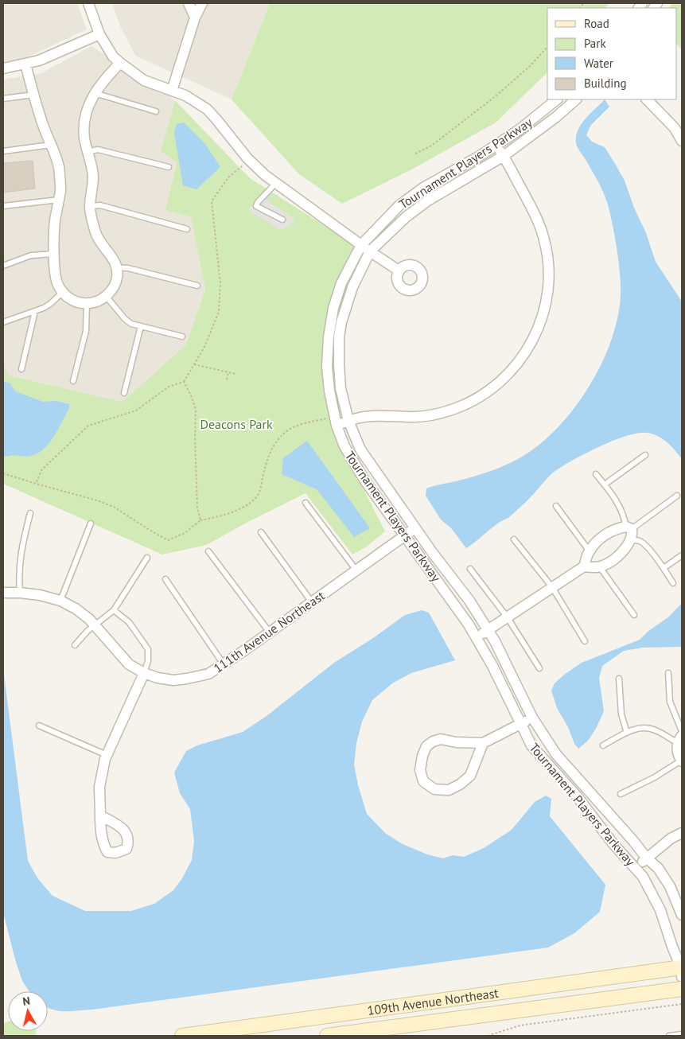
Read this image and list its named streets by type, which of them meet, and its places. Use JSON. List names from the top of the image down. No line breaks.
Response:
{"streets":{"main road":["109th Avenue Northeast"],"street":["Tournament Players Parkway","111th Avenue Northeast"]},"crossings":[["Tournament Players Parkway","111th Avenue Northeast"],["Tournament Players Parkway","109th Avenue Northeast"]],"parks":["Deacons Park"],"legend":["Road","Park","Water","Building"],"north":"top"}
